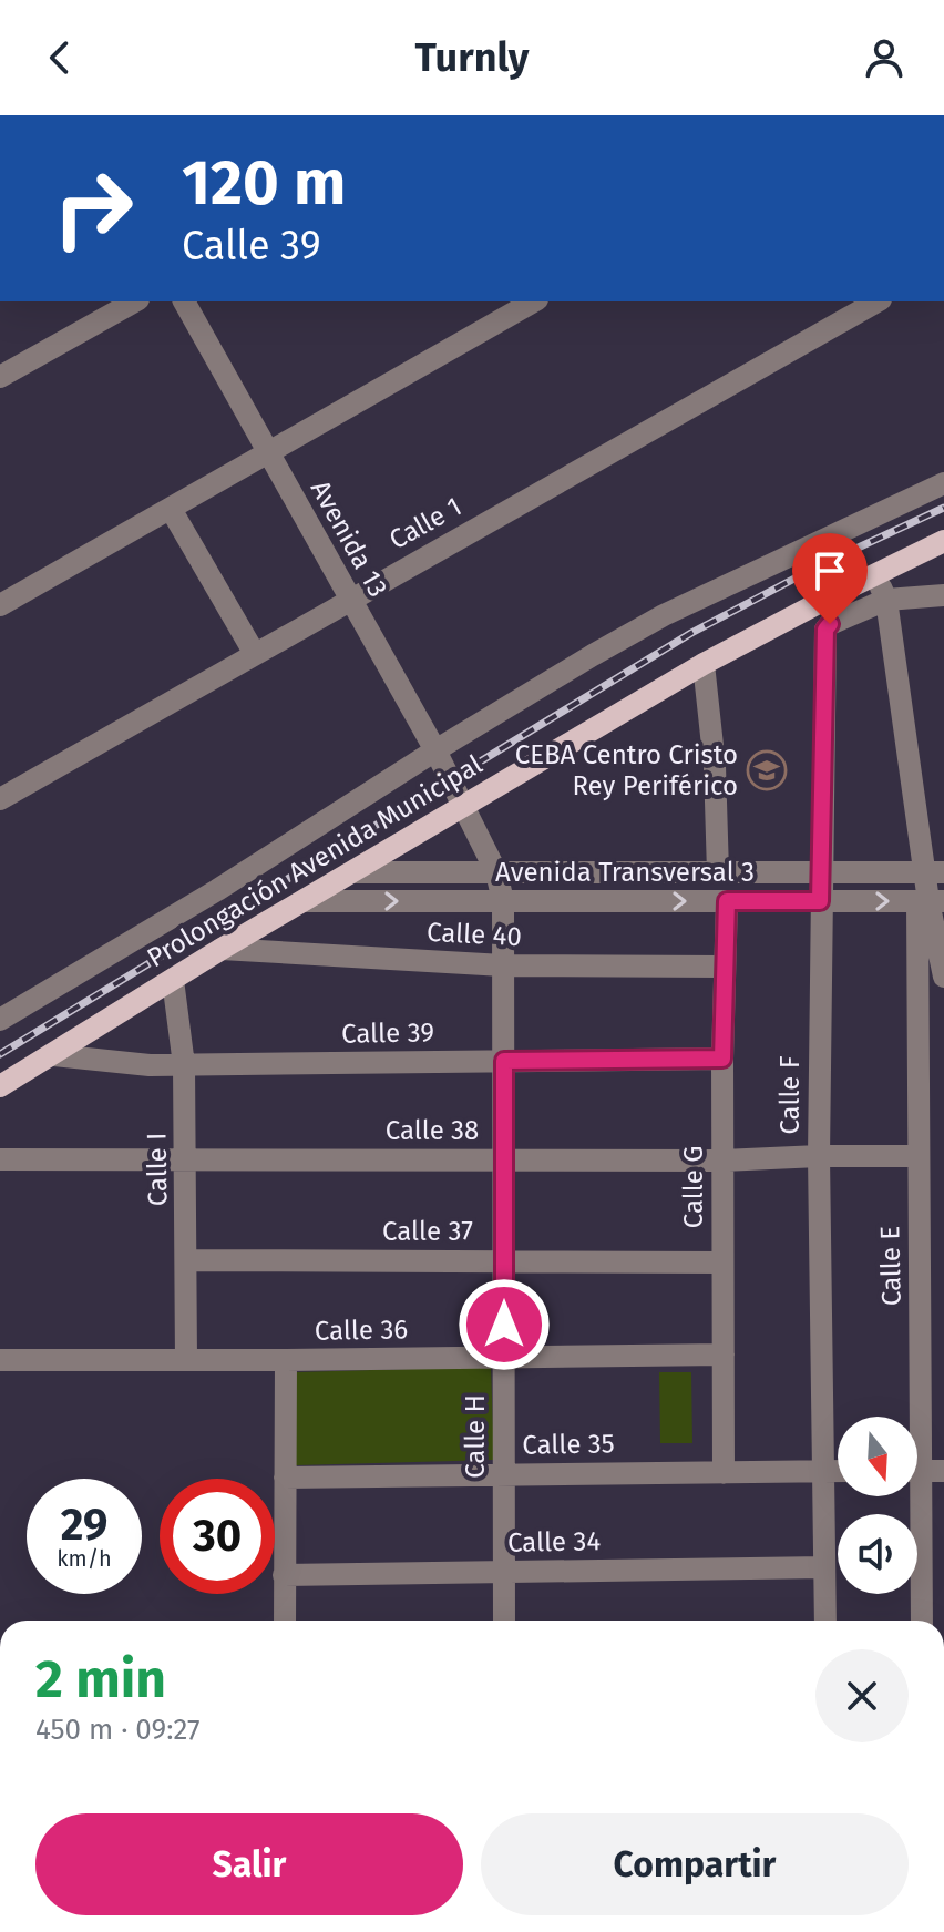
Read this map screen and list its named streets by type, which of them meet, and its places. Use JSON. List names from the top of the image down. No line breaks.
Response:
{"streets":{"main road":["Prolongación Avenida Municipal"],"street":["Calle 1","Avenida 13","Avenida Transversal 3","Calle 40","Calle 39","Calle F","Calle 38","Calle I","Calle G","Calle 37","Calle E","Calle 36","Calle H","Calle 35","Calle 34"]},"crossings":[["Calle 1","Avenida 13"],["Avenida 13","Prolongación Avenida Municipal"],["Avenida 13","Avenida Transversal 3"],["Avenida 13","Calle H"],["Prolongación Avenida Municipal","Avenida Transversal 3"],["Prolongación Avenida Municipal","Calle 40"],["Prolongación Avenida Municipal","Calle 39"],["Prolongación Avenida Municipal","Calle I"],["Avenida Transversal 3","Calle F"],["Avenida Transversal 3","Calle G"],["Avenida Transversal 3","Calle E"],["Avenida Transversal 3","Calle H"],["Calle 40","Calle G"],["Calle 40","Calle H"],["Calle 39","Calle I"],["Calle 39","Calle G"],["Calle 39","Calle H"],["Calle F","Calle 38"],["Calle F","Calle 35"],["Calle F","Calle 34"],["Calle 38","Calle I"],["Calle 38","Calle G"],["Calle 38","Calle E"],["Calle 38","Calle H"],["Calle I","Calle 37"],["Calle I","Calle 36"],["Calle G","Calle 37"],["Calle G","Calle 36"],["Calle G","Calle 35"],["Calle 37","Calle H"],["Calle 36","Calle H"],["Calle H","Calle 35"],["Calle H","Calle 34"]],"places":{"school or university":["CEBA Centro Cristo Rey Periférico"]},"north":"bottom","page":{"header":"Turnly","turn":["120 m","Calle 39"],"speed":"29 km/h","limit":"30","heading":["2 min","450 m · 09:27"],"buttons":["Salir","Compartir"]}}
